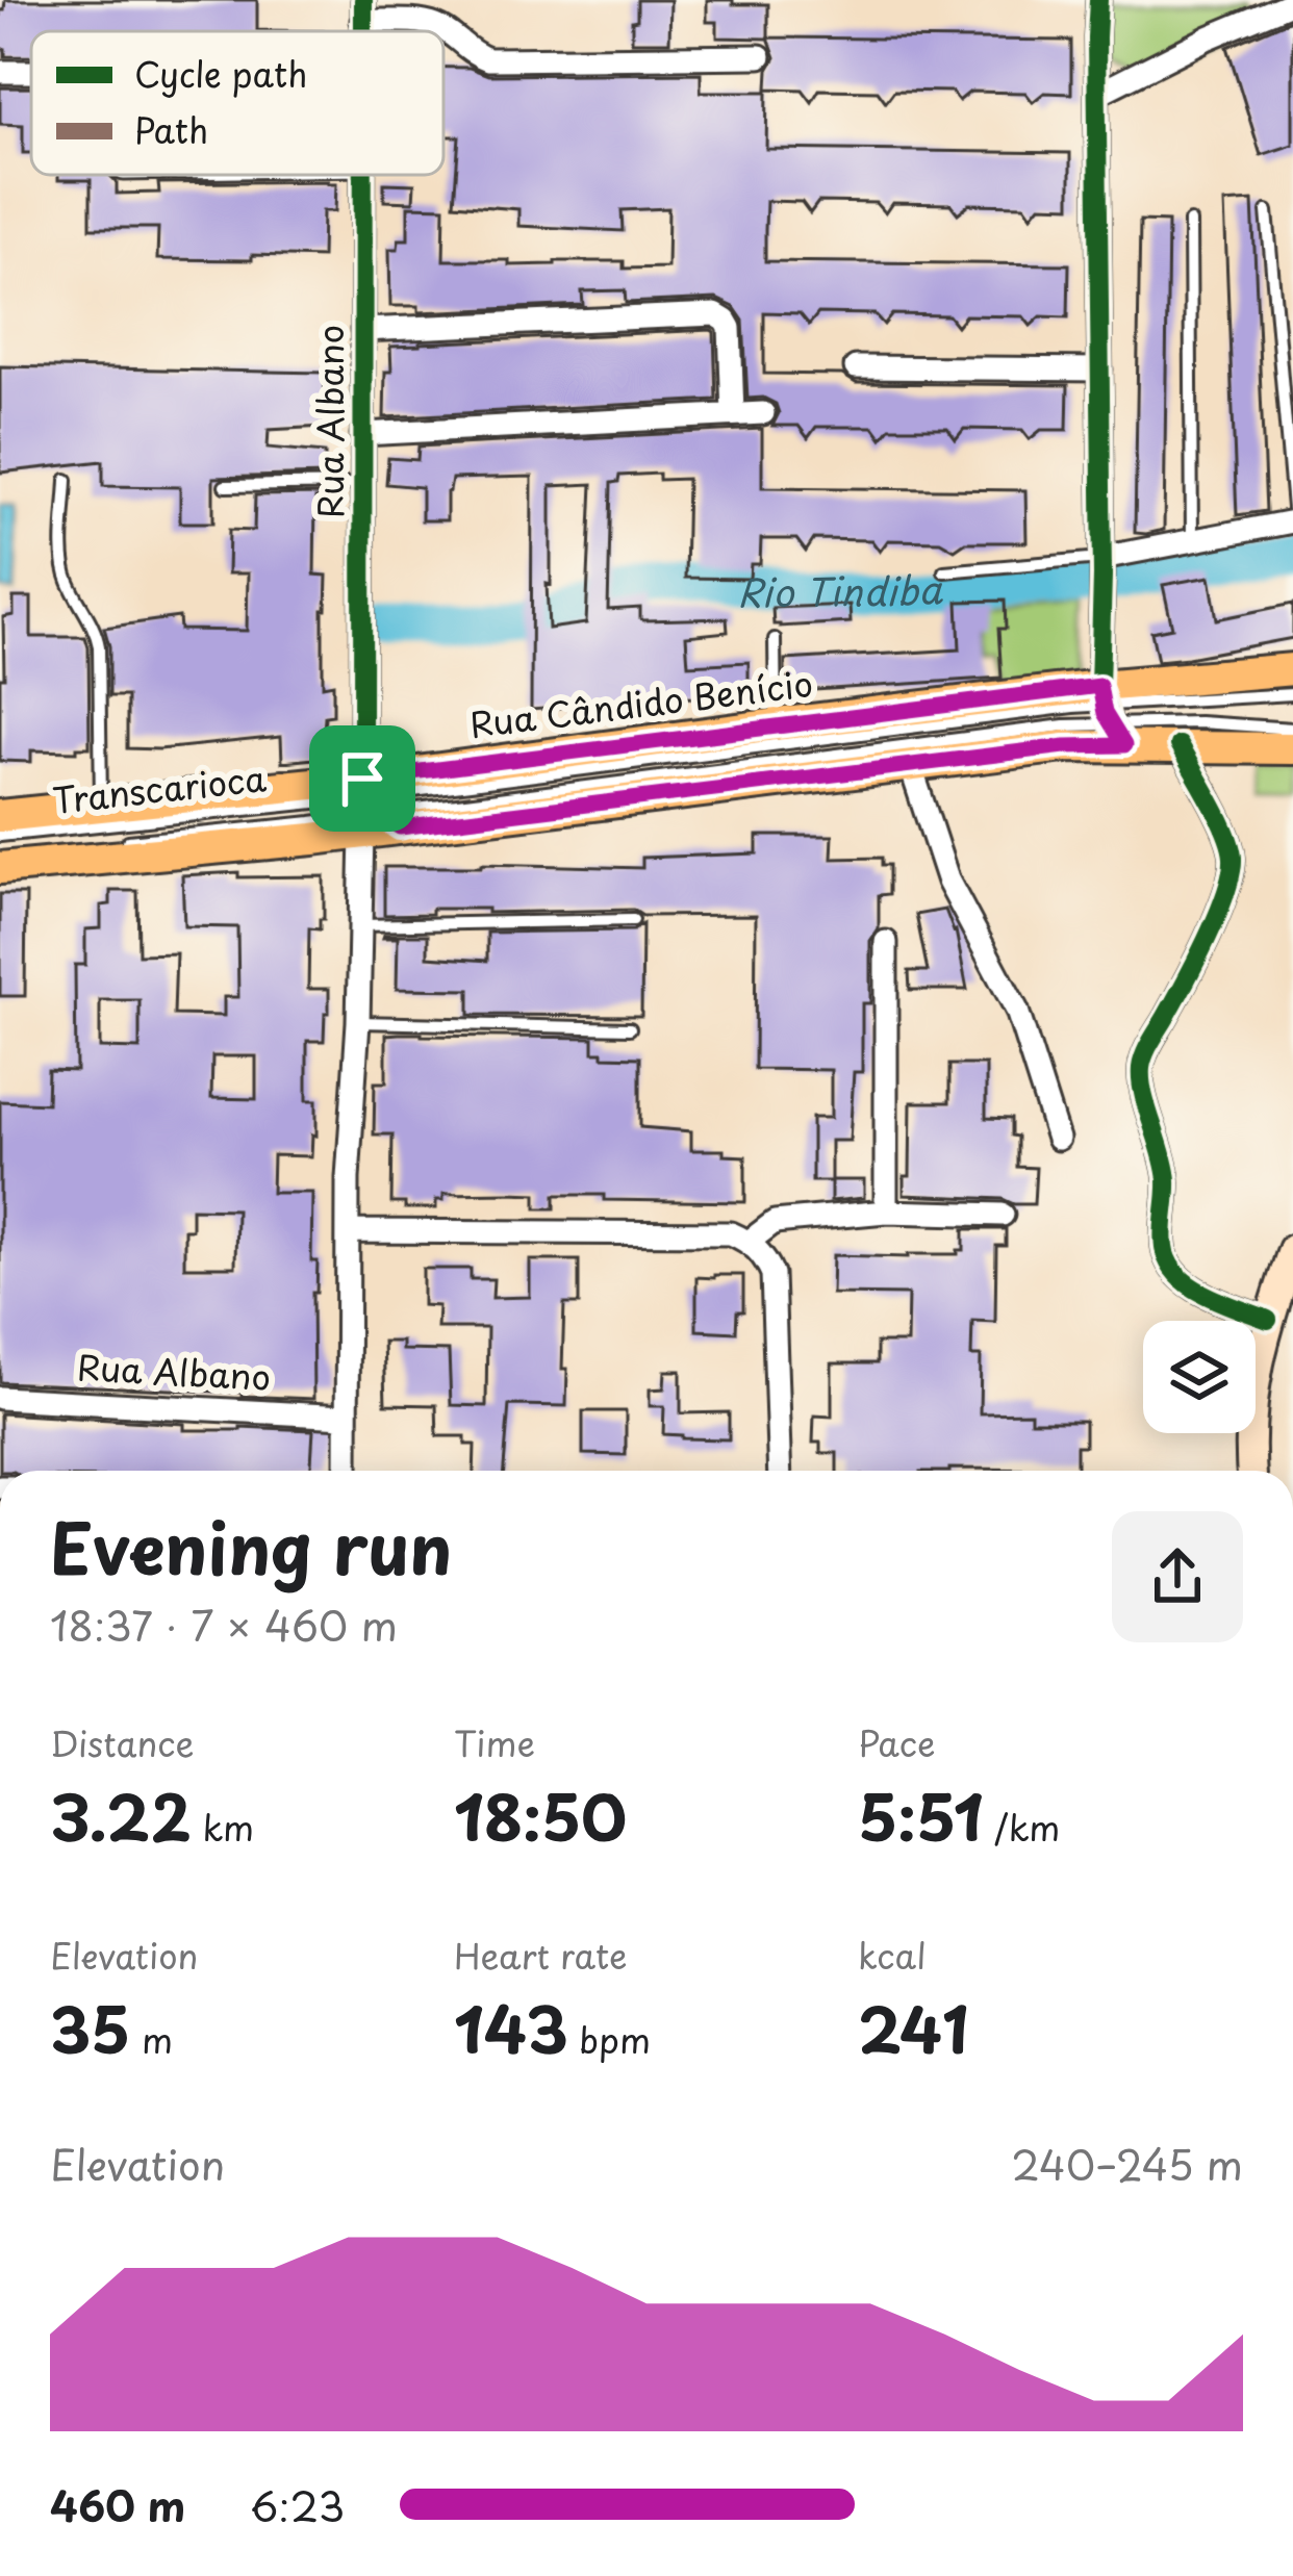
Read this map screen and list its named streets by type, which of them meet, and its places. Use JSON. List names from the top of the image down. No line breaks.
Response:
{"streets":{"main road":["Rua Cândido Benício"],"street":["Rua Albano"],"lane":["Transcarioca"]},"crossings":[["Rua Albano","Rua Cândido Benício"],["Rua Albano","Transcarioca"],["Rua Cândido Benício","Transcarioca"]],"water":["Rio Tindiba"],"legend":["Cycle path","Path"],"page":{"heading":["Evening run","18:37 · 7 × 460 m"],"stats":[["Distance","3.22 km"],["Time","18:50"],["Pace","5:51 /km"],["Elevation","35 m"],["Heart rate","143 bpm"],["kcal","241"]],"chart":["Elevation","240–245 m"],"list":[{"name":"460 m","note":"6:23"}]}}
